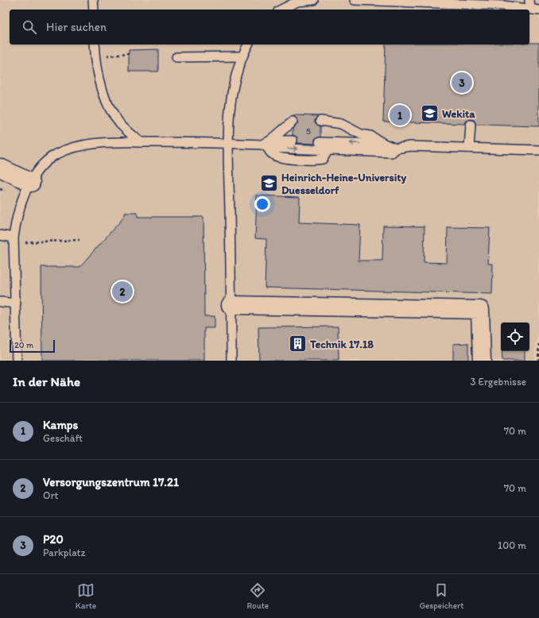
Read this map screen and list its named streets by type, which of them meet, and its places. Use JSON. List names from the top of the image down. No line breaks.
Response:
{"places":{"school or university":["Wekita","Heinrich-Heine-University Duesseldorf"],"building":["Technik 17.18"]},"house_numbers":["5"],"scale_bar":"20 m","page":{"search":"Hier suchen","pins":["3","1","2"],"scale":"20 m","heading":["In der Nähe","3 Ergebnisse"],"list":[{"mark":"1","name":"Kamps","note":"Geschäft","value":"70 m"},{"mark":"2","name":"Versorgungszentrum 17.21","note":"Ort","value":"70 m"},{"mark":"3","name":"P20","note":"Parkplatz","value":"100 m"}],"nav":["Karte","Route","Gespeichert"]}}
